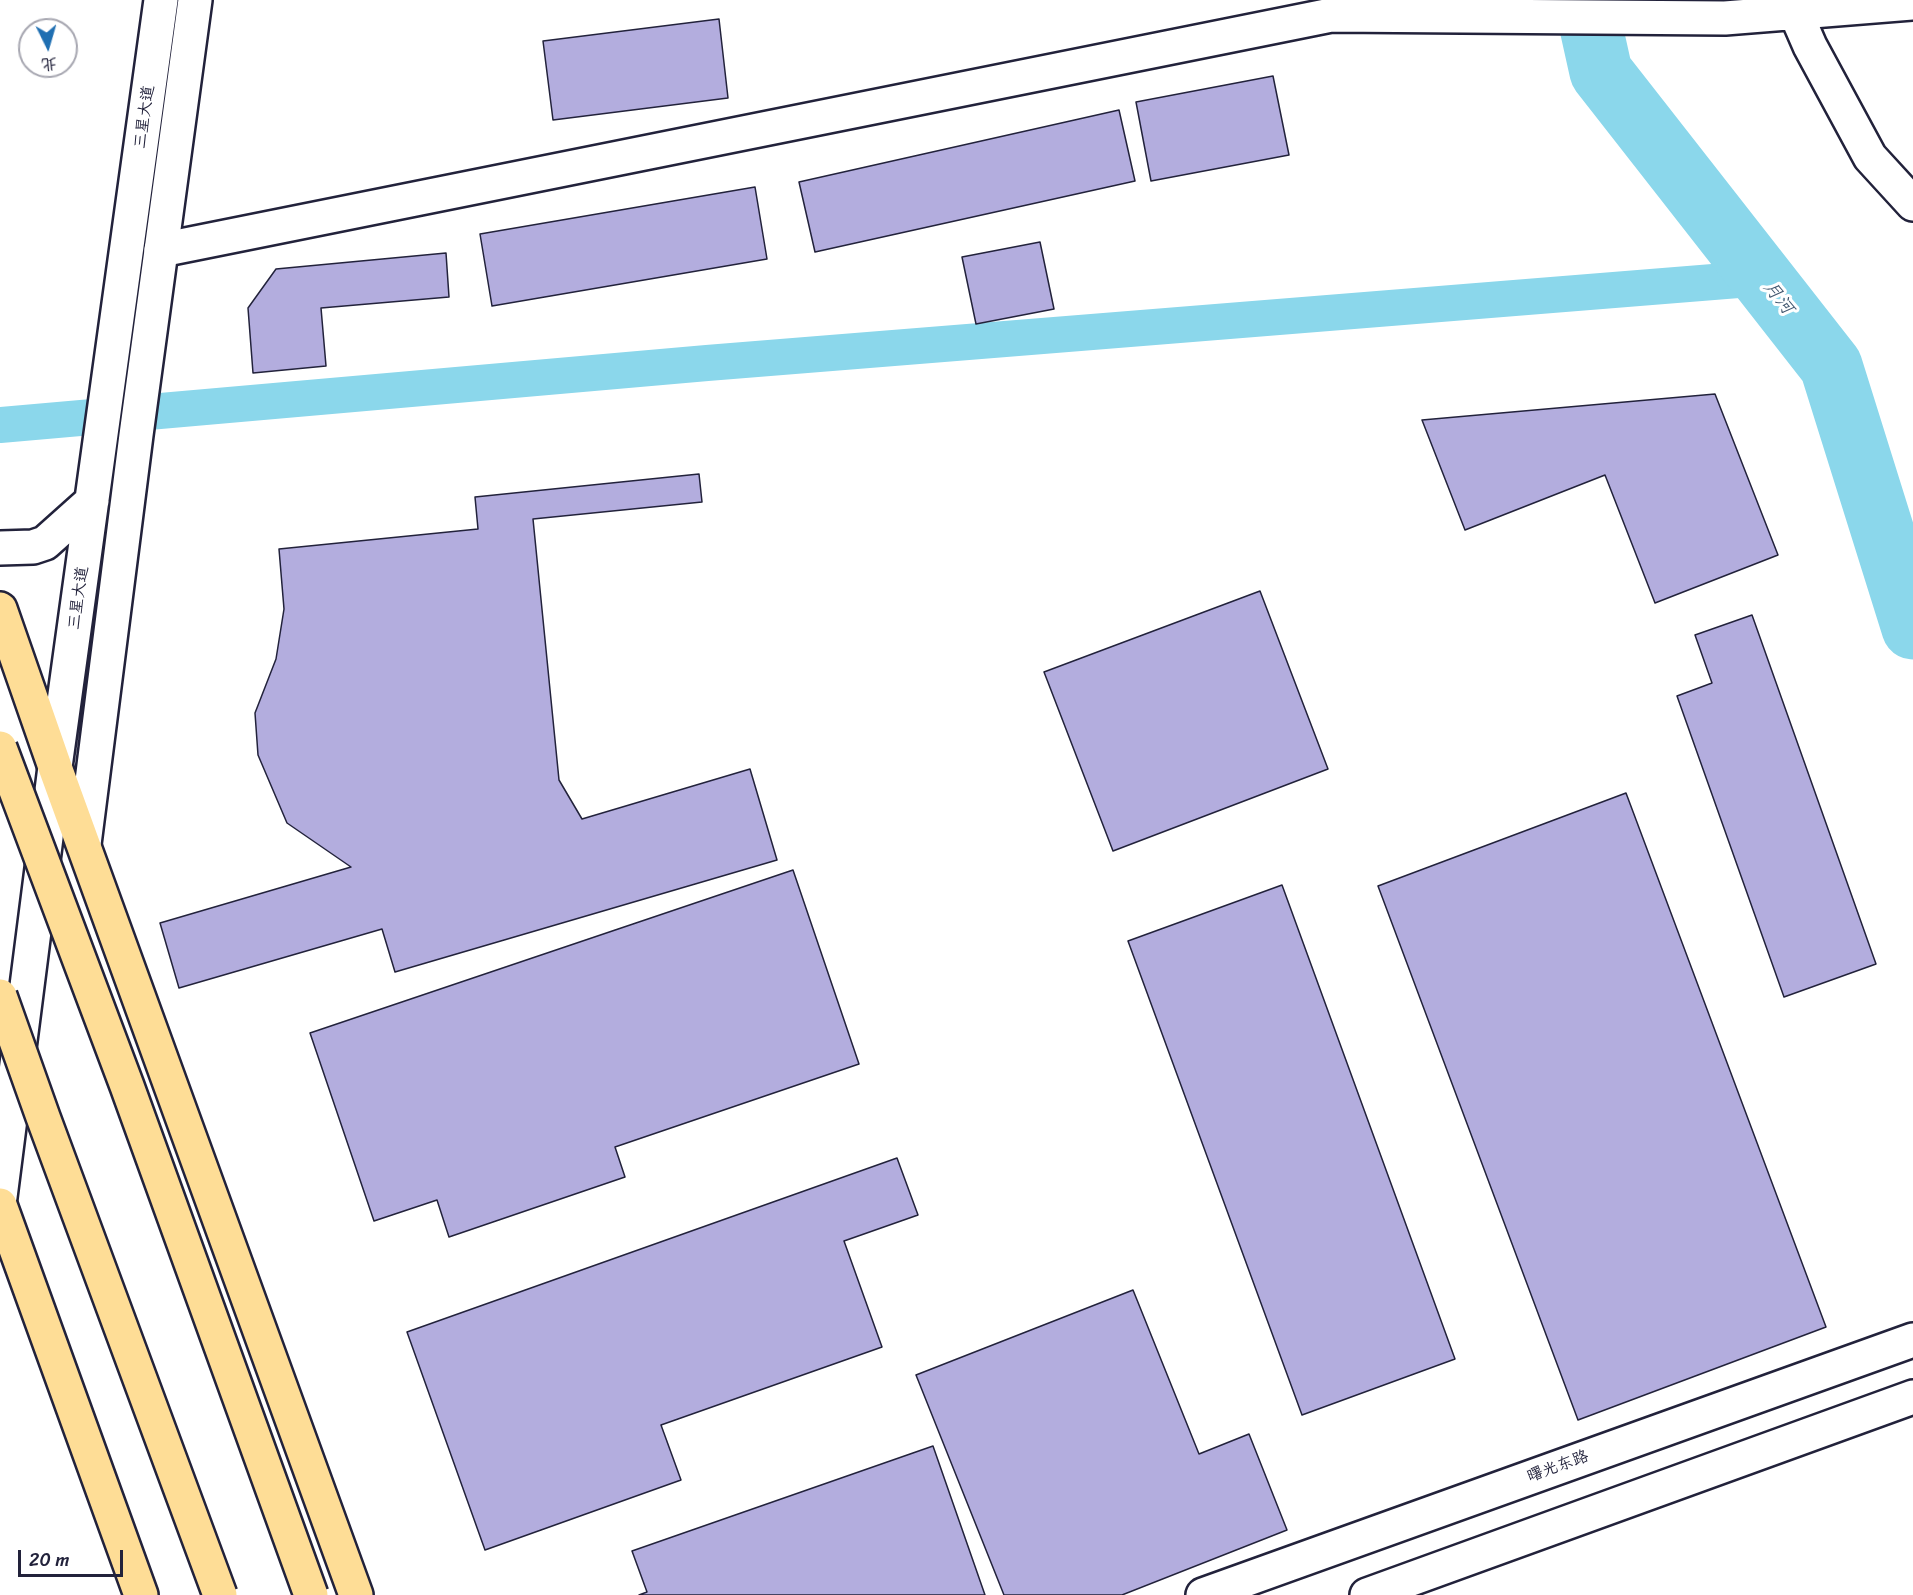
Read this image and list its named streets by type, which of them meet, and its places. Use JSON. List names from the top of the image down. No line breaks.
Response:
{"streets":{"street":["三星大道","曙光东路"]},"water":["月河"],"scale_bar":"20 m","north":"bottom"}
